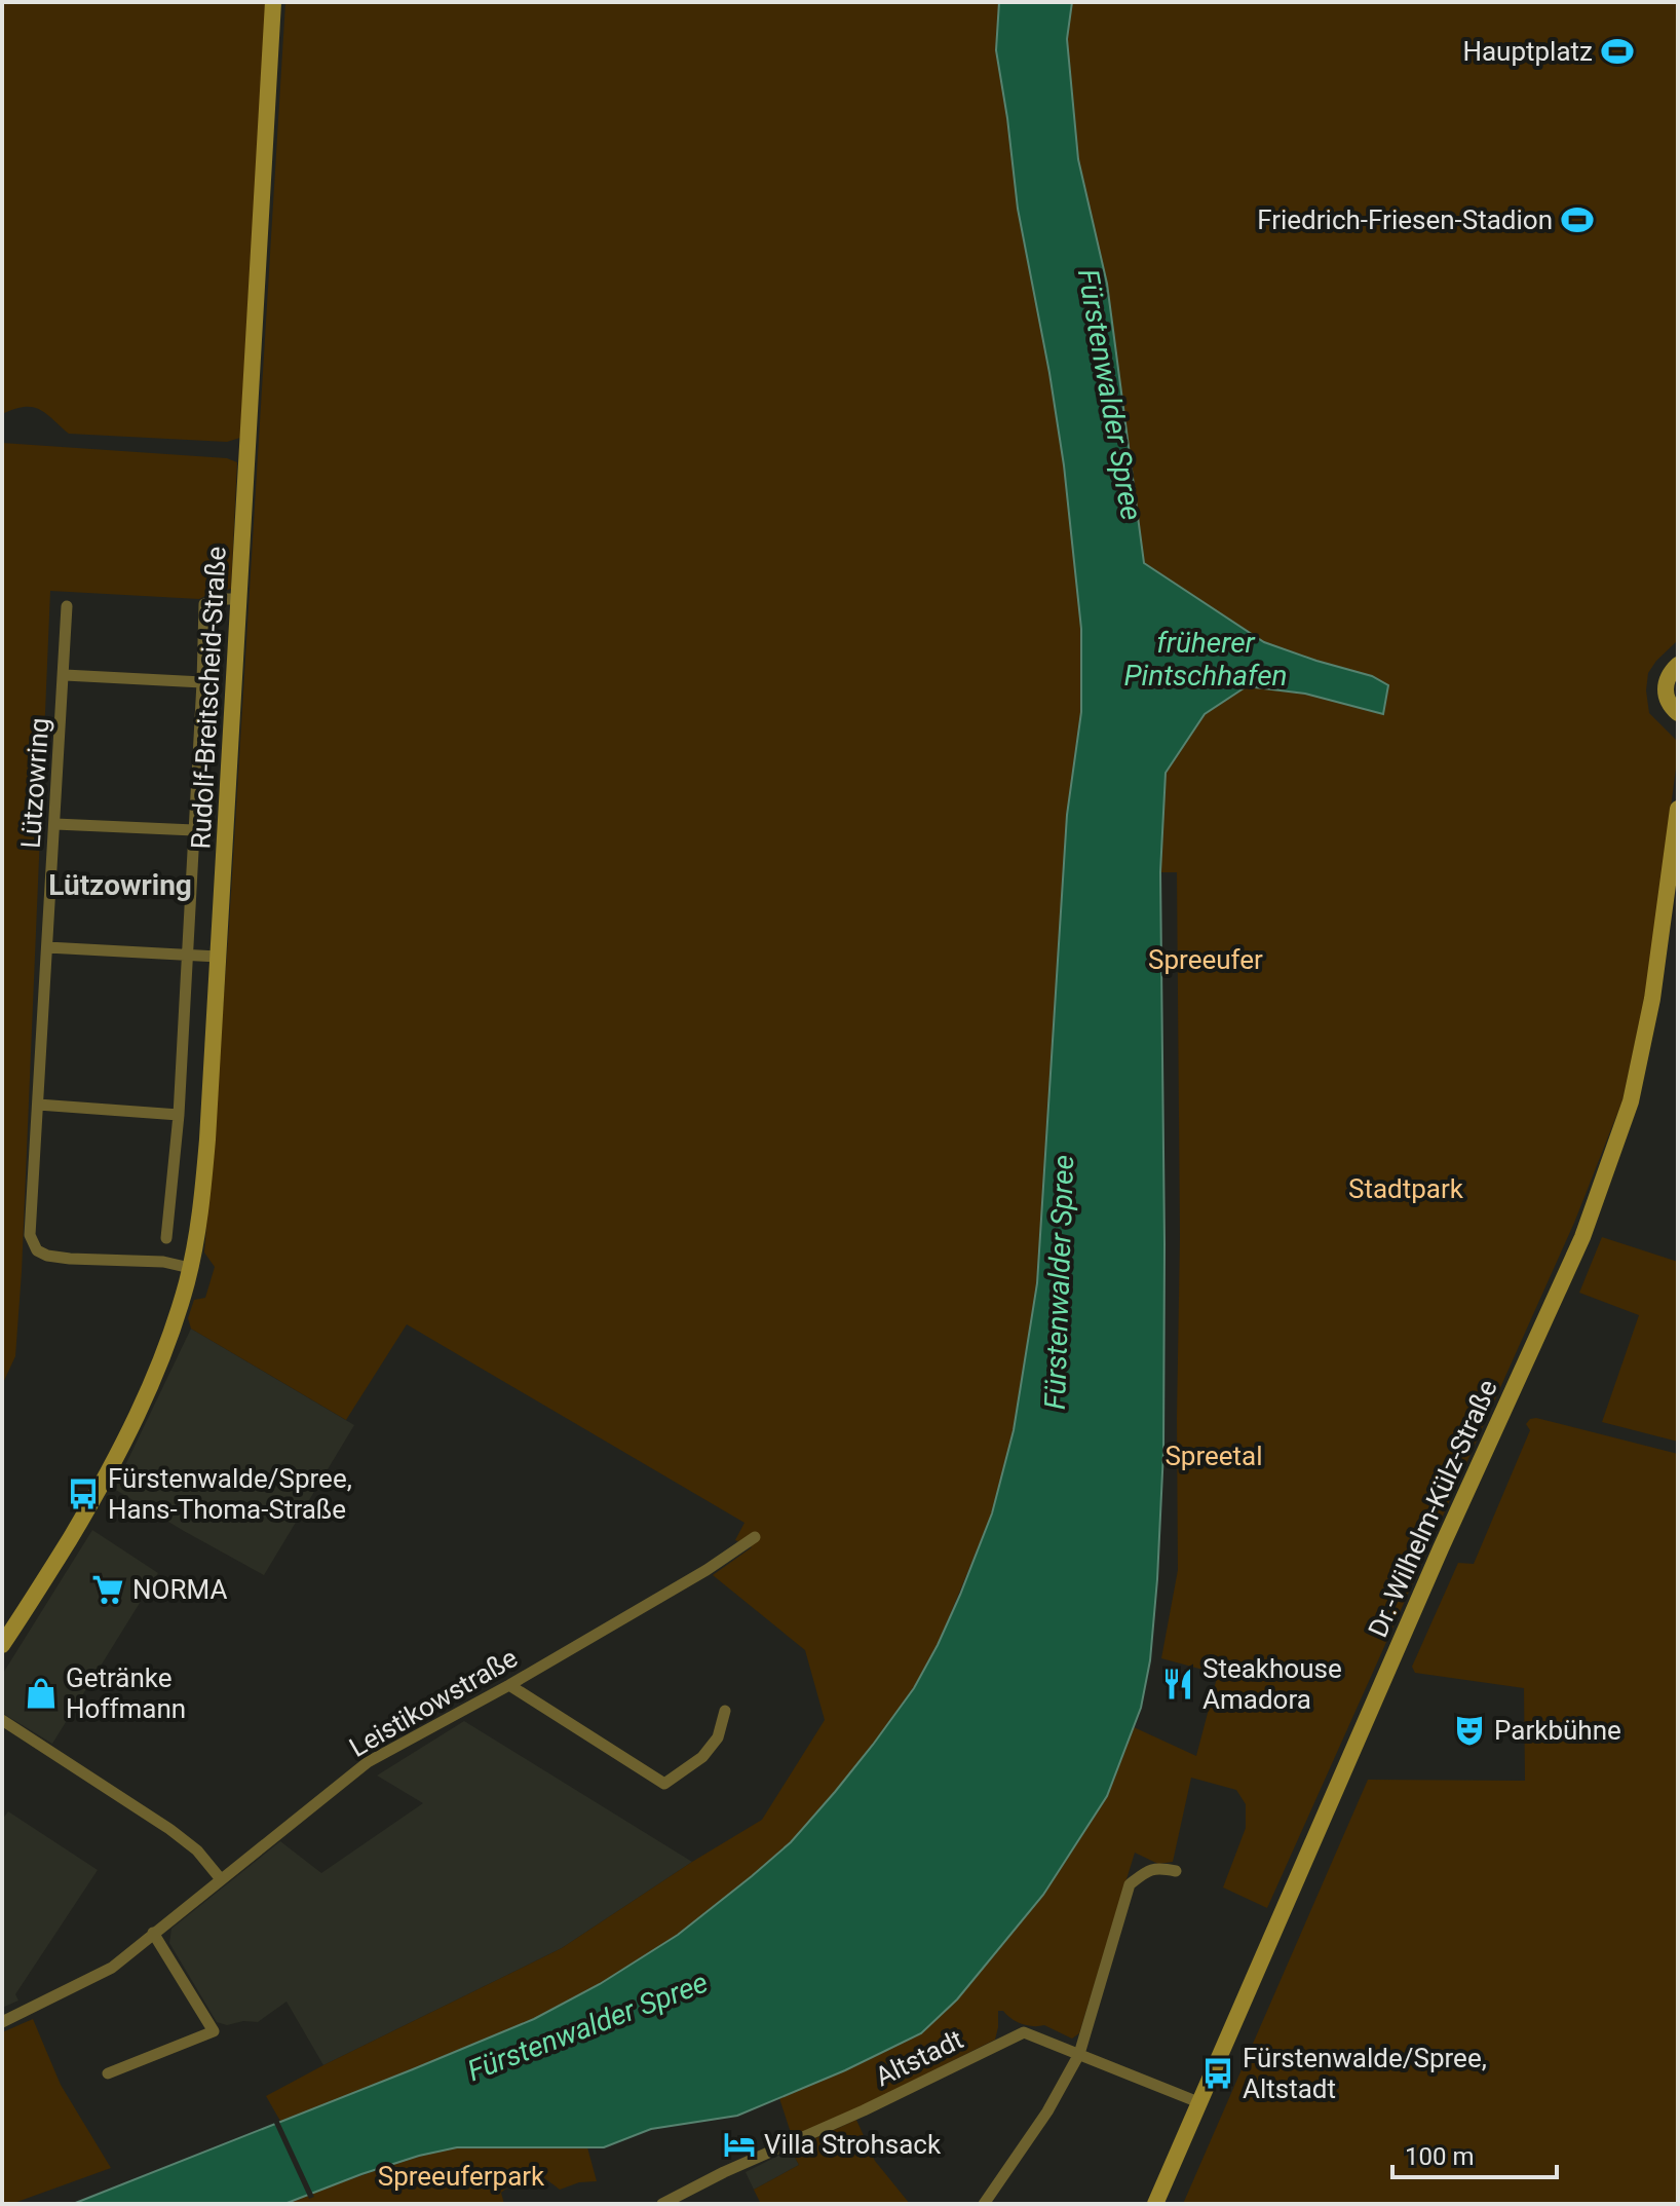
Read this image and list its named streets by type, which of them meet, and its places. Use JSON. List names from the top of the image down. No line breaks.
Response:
{"streets":{"main road":["Rudolf-Breitscheid-Straße","Dr.-Wilhelm-Külz-Straße"],"street":["Lützowring","Leistikowstraße","Altstadt"]},"crossings":[["Rudolf-Breitscheid-Straße","Lützowring"],["Dr.-Wilhelm-Külz-Straße","Altstadt"]],"districts":["Lützowring"],"water":["Fürstenwalder Spree","früherer Pintschhafen"],"parks":["Spreeufer","Stadtpark","Spreetal","Spreeuferpark"],"places":{"sports":["Hauptplatz","Friedrich-Friesen-Stadion"],"bus stop":["Fürstenwalde/Spree, Hans-Thoma-Straße","Fürstenwalde/Spree, Altstadt"],"supermarket":["NORMA"],"restaurant":["Steakhouse Amadora"],"shop":["Getränke Hoffmann"],"theatre":["Parkbühne"],"hotel":["Villa Strohsack"]},"scale_bar":"100 m"}
